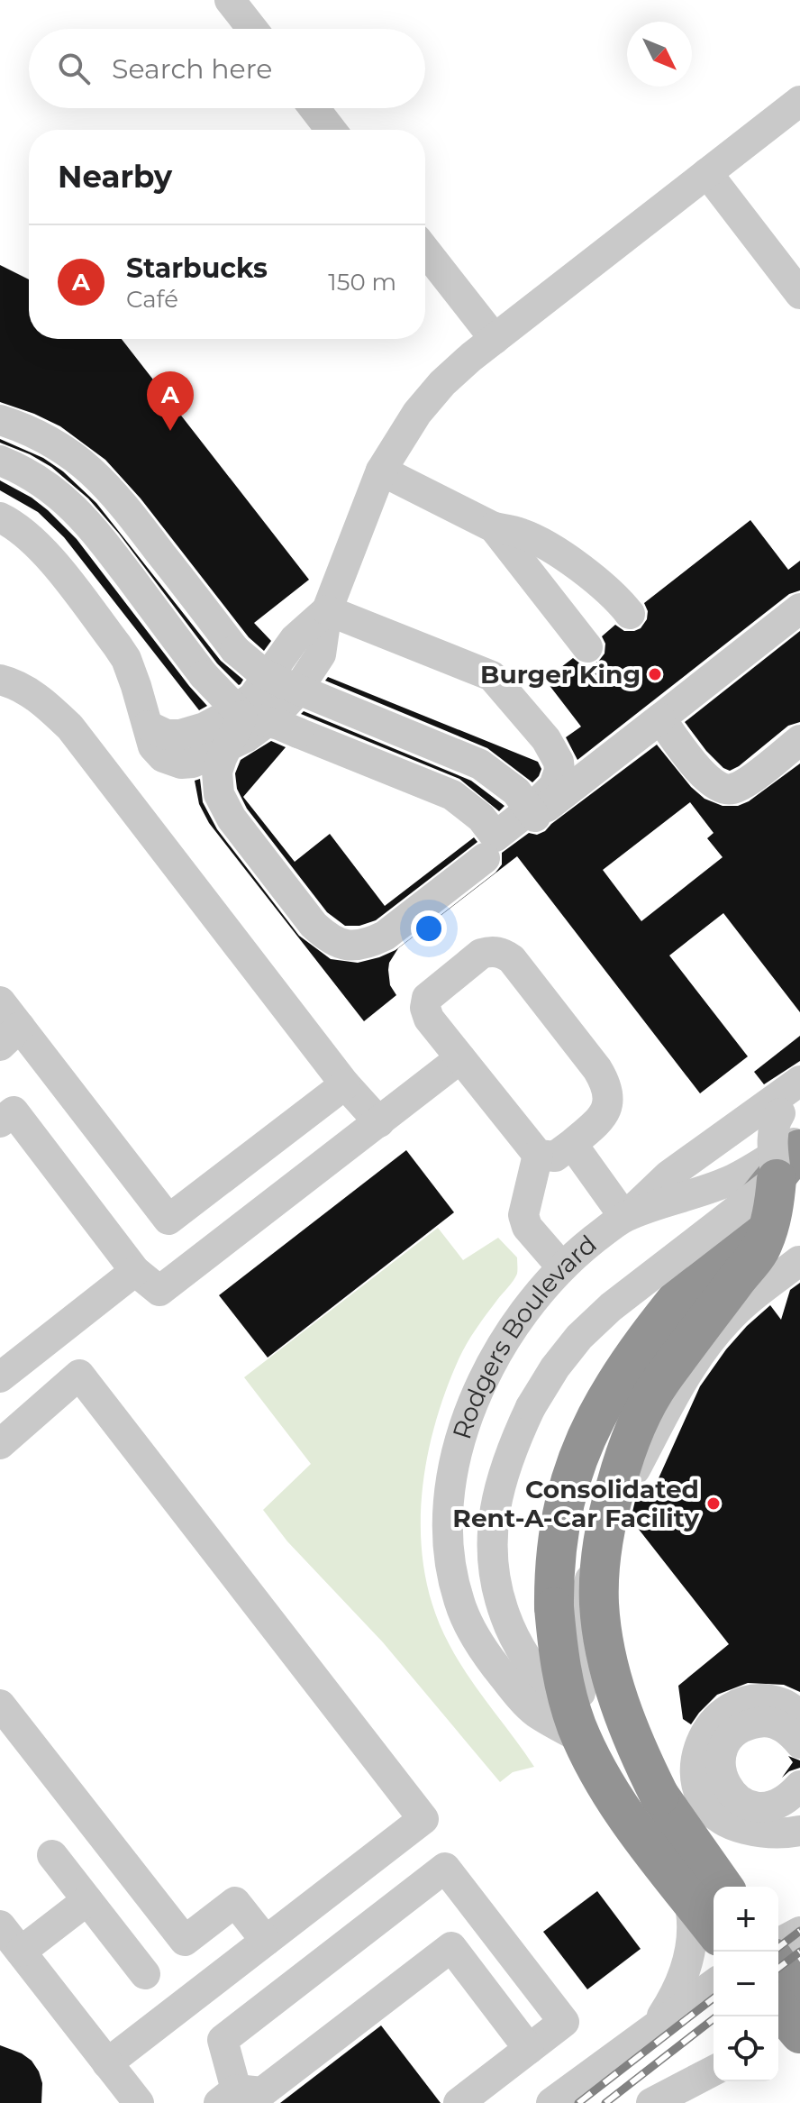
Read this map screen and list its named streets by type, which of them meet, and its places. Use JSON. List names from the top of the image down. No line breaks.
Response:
{"streets":{"street":["Rodgers Boulevard"]},"places":["Burger King","Consolidated Rent-A-Car Facility"],"north":"bottom right","page":{"search":"Search here","heading":"Nearby","list":[{"mark":"A","name":"Starbucks","note":"Café","value":"150 m"}],"pins":"A","map_buttons":["+","−"]}}
